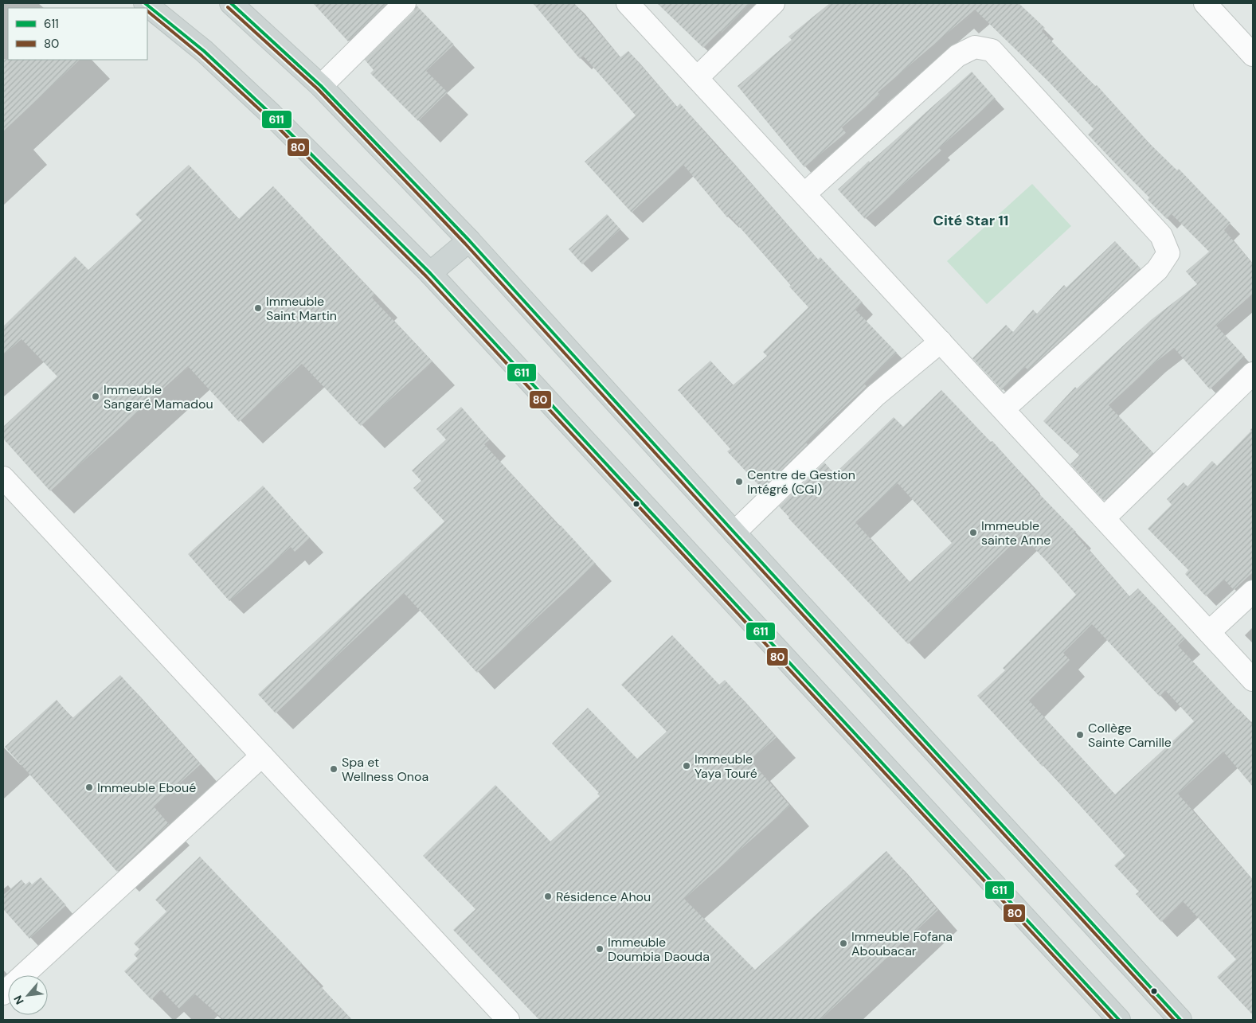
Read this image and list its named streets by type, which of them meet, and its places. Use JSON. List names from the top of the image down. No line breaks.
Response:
{"districts":["Cité Star 11"],"places":["Immeuble Saint Martin","Immeuble Sangaré Mamadou","Centre de Gestion Intégré (CGI)","Immeuble sainte Anne","Collège Sainte Camille","Immeuble Yaya Touré","Spa et Wellness Onoa","Immeuble Eboué","Résidence Ahou","Immeuble Fofana Aboubacar","Immeuble Doumbia Daouda"],"lines":["transit line 611","transit line 80"],"legend":["611","80"],"north":"bottom left"}
